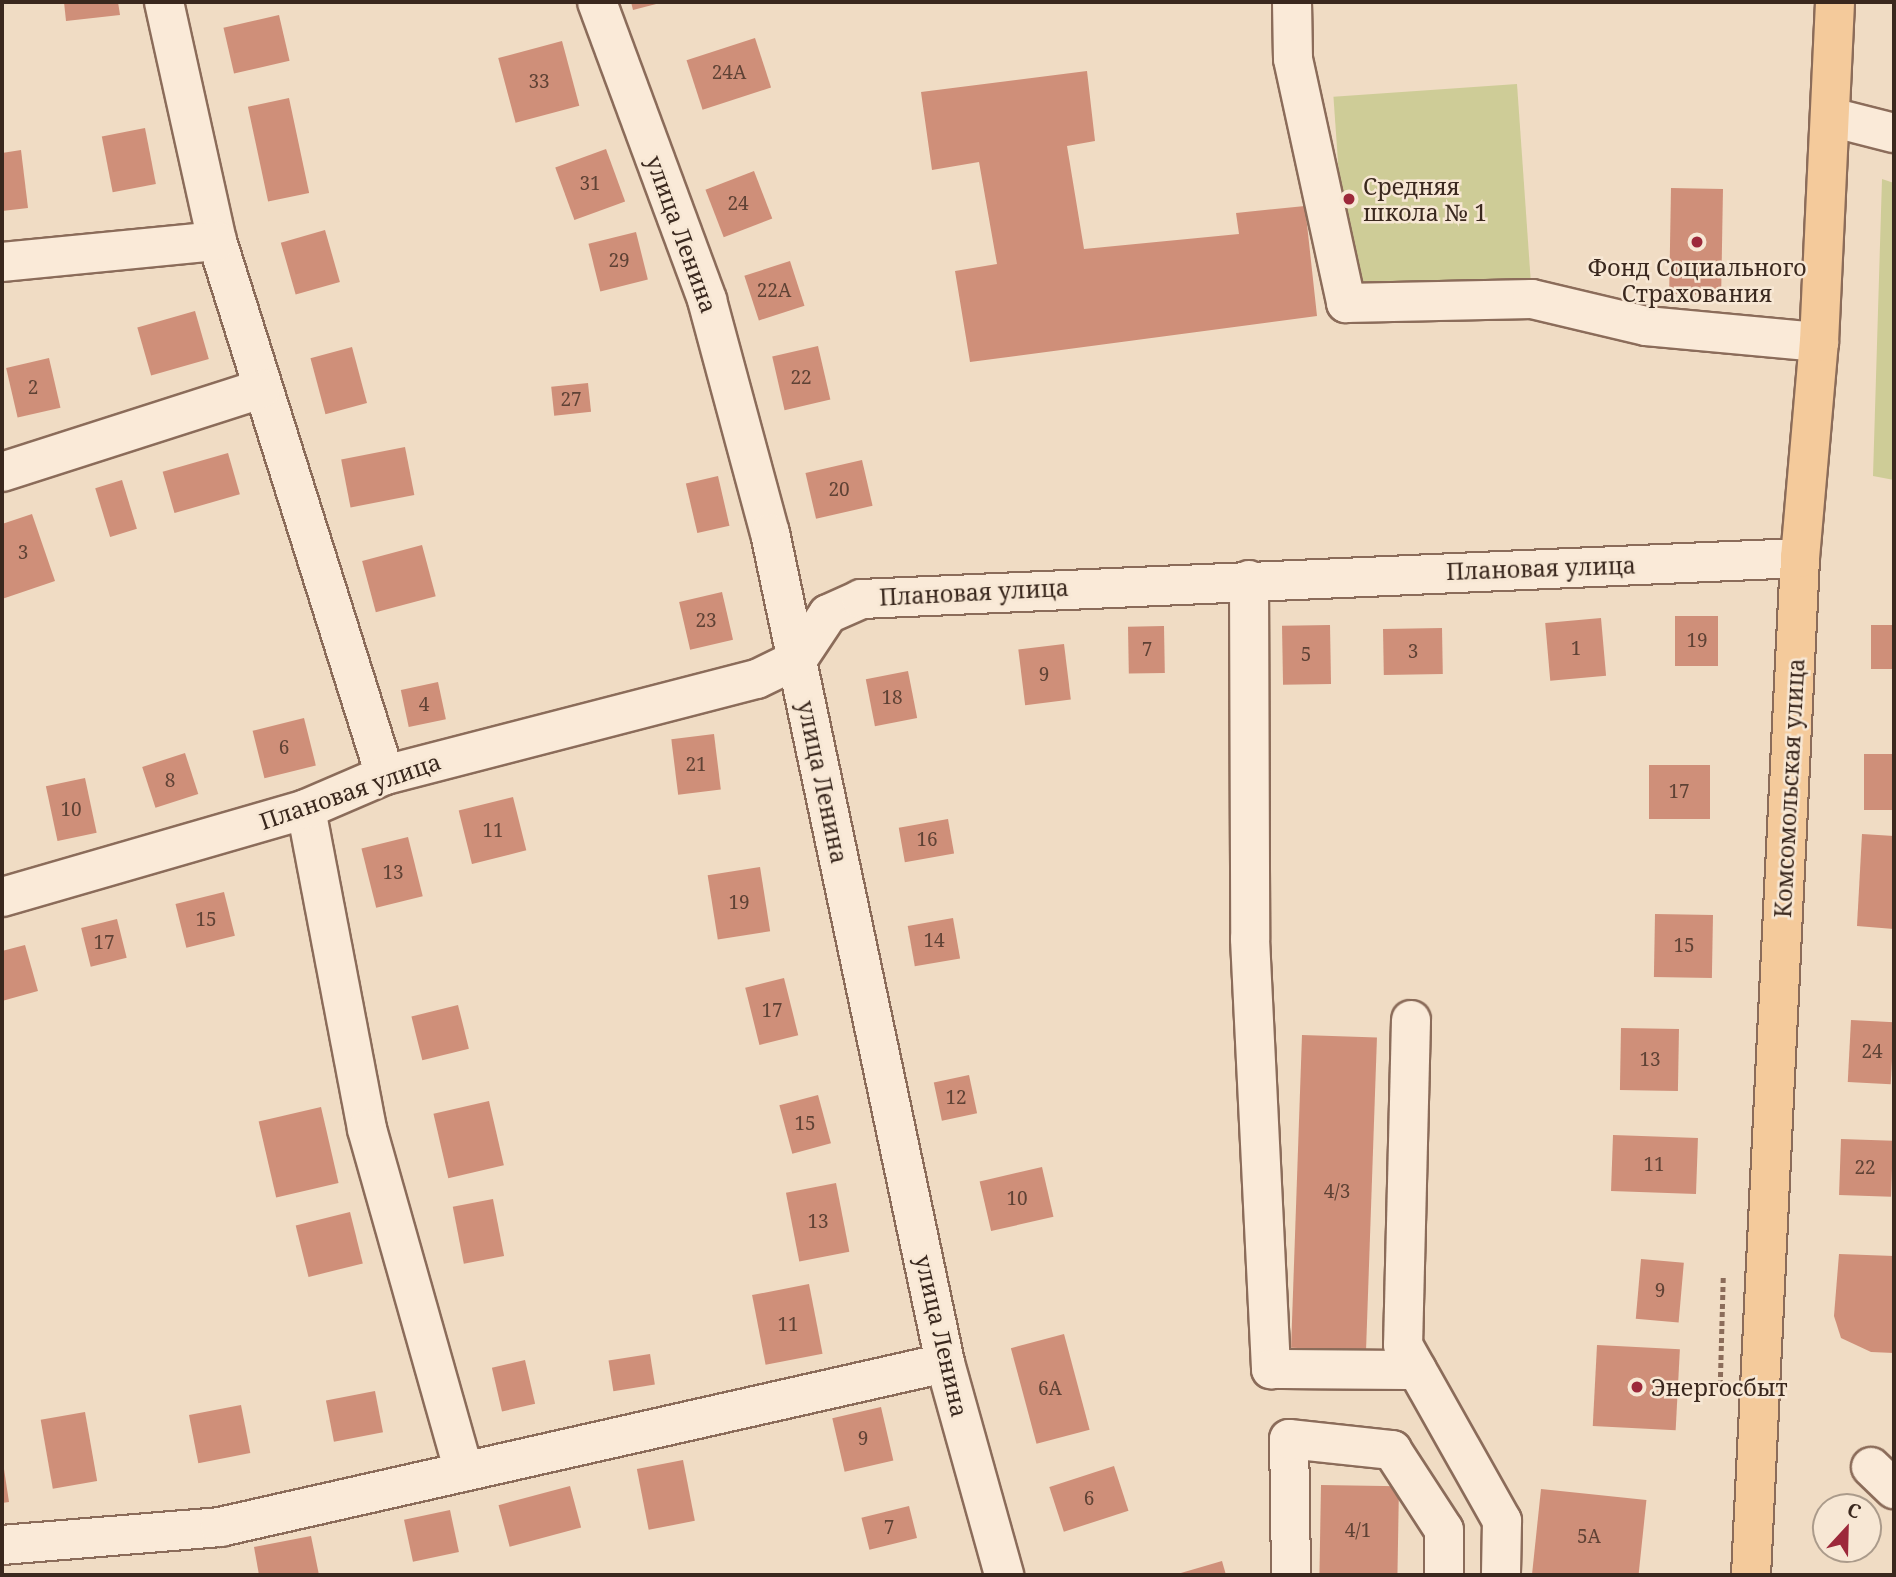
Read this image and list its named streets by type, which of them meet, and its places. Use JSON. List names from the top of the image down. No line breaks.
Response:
{"streets":{"main road":["Комсомольская улица"],"street":["улица Ленина","Плановая улица"]},"crossings":[["улица Ленина","Плановая улица"],["Плановая улица","Комсомольская улица"]],"places":["Средняя школа № 1","Фонд Социального Страхования","Энергосбыт"],"house_numbers":["24А","33","31","24","29","22А","22","2","27","20","3","23","19","1","7","3","5","9","18","4","6","21","8","17","10","11","16","13","19","15","14","17","15","17","24","13","12","15","11","22","4/3","10","13","9","11","6А","9","6","7","4/1","5А"],"north":"top"}
